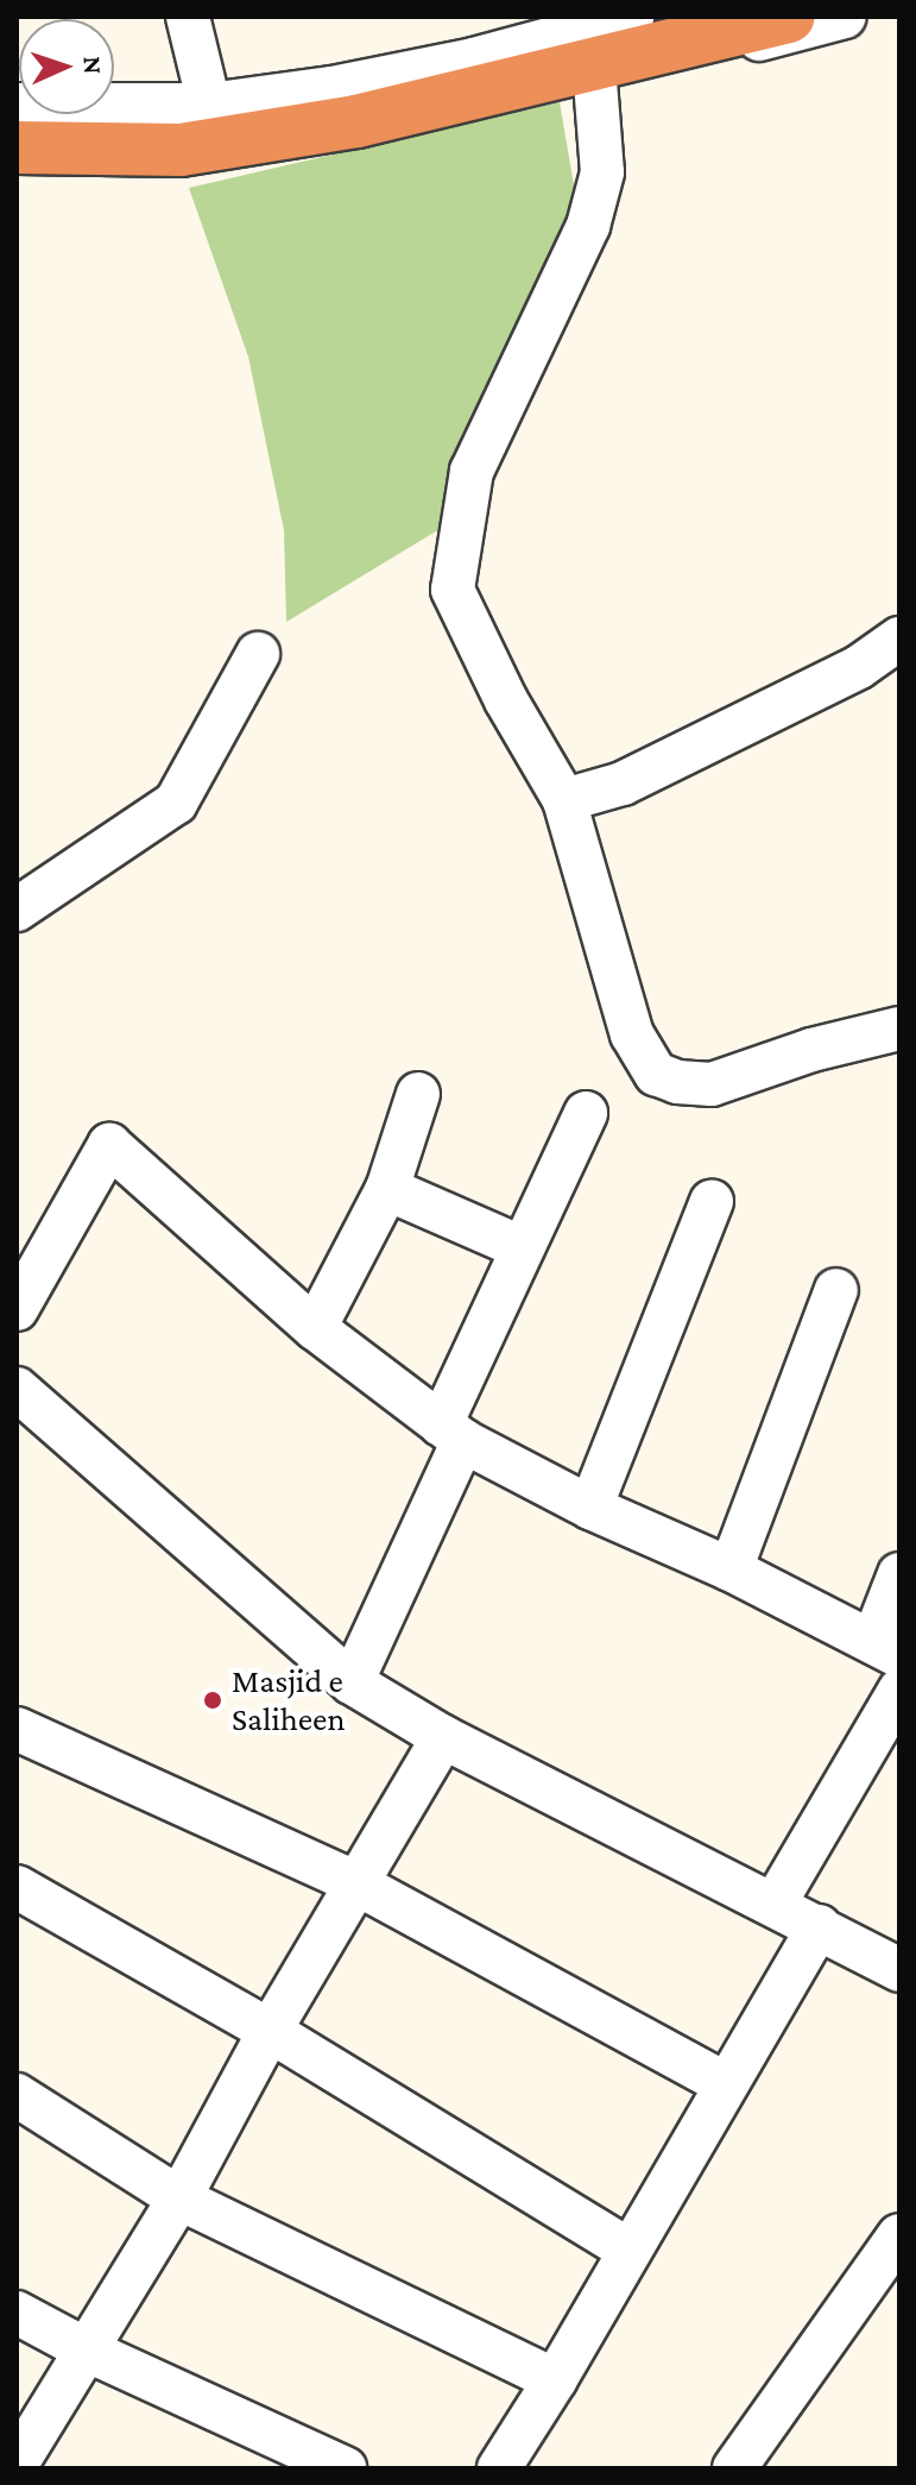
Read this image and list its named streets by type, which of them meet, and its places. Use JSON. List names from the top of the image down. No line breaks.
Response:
{"places":["Masjid e Saliheen"],"north":"right"}
